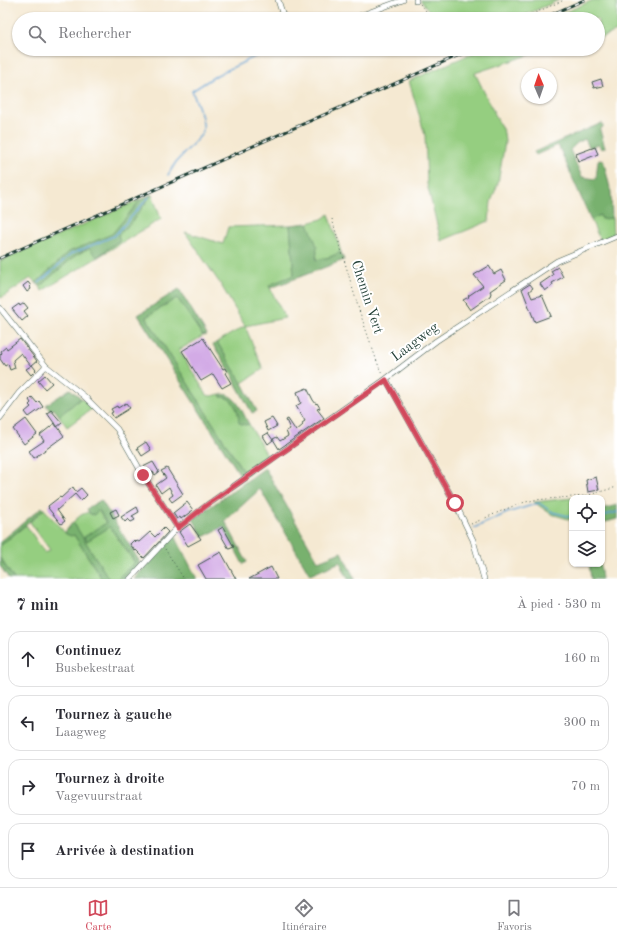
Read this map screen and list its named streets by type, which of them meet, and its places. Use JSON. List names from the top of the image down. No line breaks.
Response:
{"streets":{"street":["Laagweg"],"path":["Chemin Vert"]},"crossings":[["Chemin Vert","Laagweg"]],"north":"top","page":{"search":"Rechercher","heading":["7 min","À pied · 530 m"],"list":[["Continuez","Busbekestraat","160 m"],["Tournez à gauche","Laagweg","300 m"],["Tournez à droite","Vagevuurstraat","70 m"],"Arrivée à destination"],"nav":["Carte","Itinéraire","Favoris"]}}
